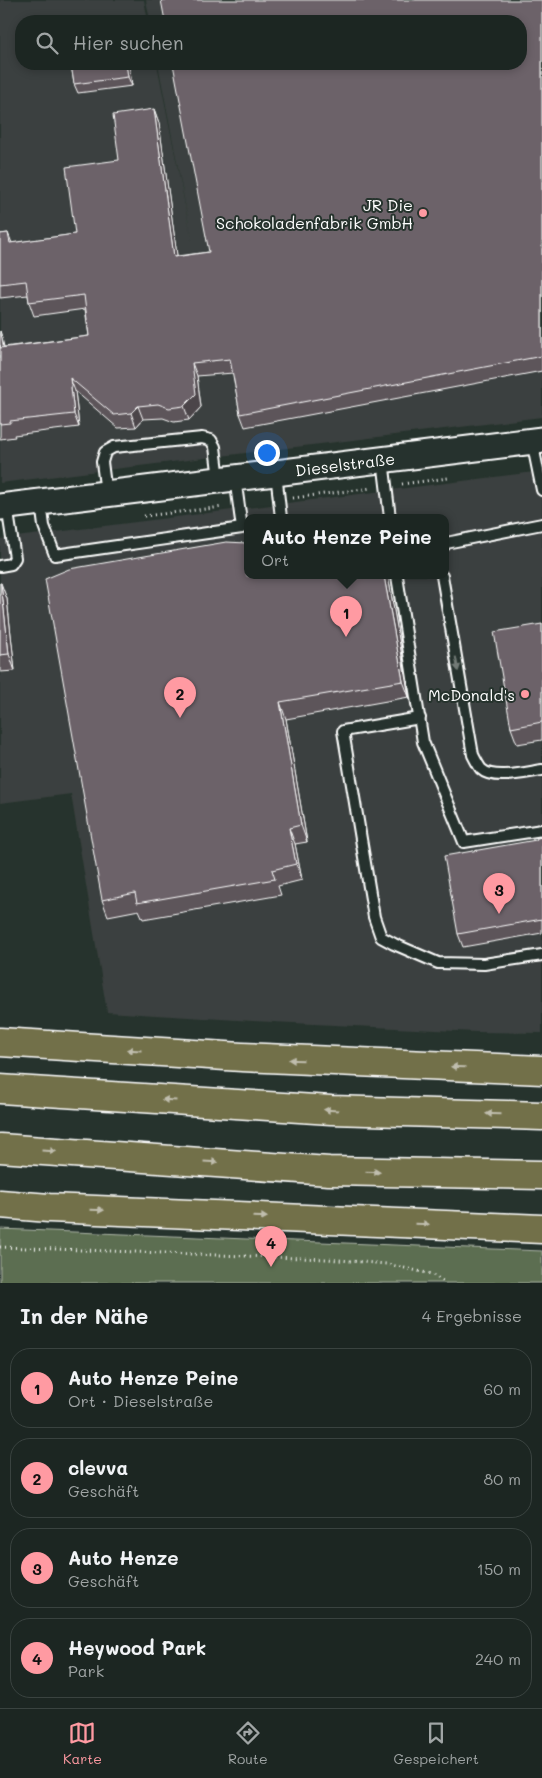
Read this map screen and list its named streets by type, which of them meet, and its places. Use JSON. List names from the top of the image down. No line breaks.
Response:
{"streets":{"street":["Dieselstraße"]},"places":["JR Die Schokoladenfabrik GmbH","McDonald's"],"page":{"search":"Hier suchen","popup":["Auto Henze Peine","Ort"],"pins":["1","2","3","4"],"heading":["In der Nähe","4 Ergebnisse"],"list":[{"mark":"1","name":"Auto Henze Peine","note":"Ort · Dieselstraße","value":"60 m"},{"mark":"2","name":"clevva","note":"Geschäft","value":"80 m"},{"mark":"3","name":"Auto Henze","note":"Geschäft","value":"150 m"},{"mark":"4","name":"Heywood Park","note":"Park","value":"240 m"}],"nav":["Karte","Route","Gespeichert"]}}
